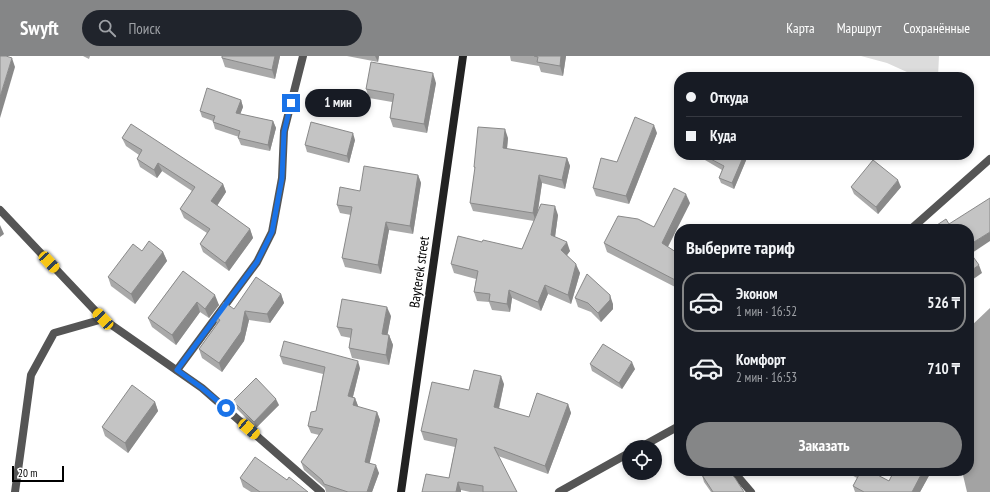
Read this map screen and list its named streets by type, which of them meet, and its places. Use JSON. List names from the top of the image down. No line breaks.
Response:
{"streets":{"street":["Bayterek street"]},"scale_bar":"20 m","page":{"header":"Swyft","search":"Поиск","nav":["Карта","Маршрут","Сохранённые"],"banner":["Откуда","Куда"],"bubble":"1 мин","heading":"Выберите тариф","list":[{"name":"Эконом","note":"1 мин · 16:52","value":"526 ₸"},{"name":"Комфорт","note":"2 мин · 16:53","value":"710 ₸"}],"buttons":"Заказать","scale":"20 m"}}
